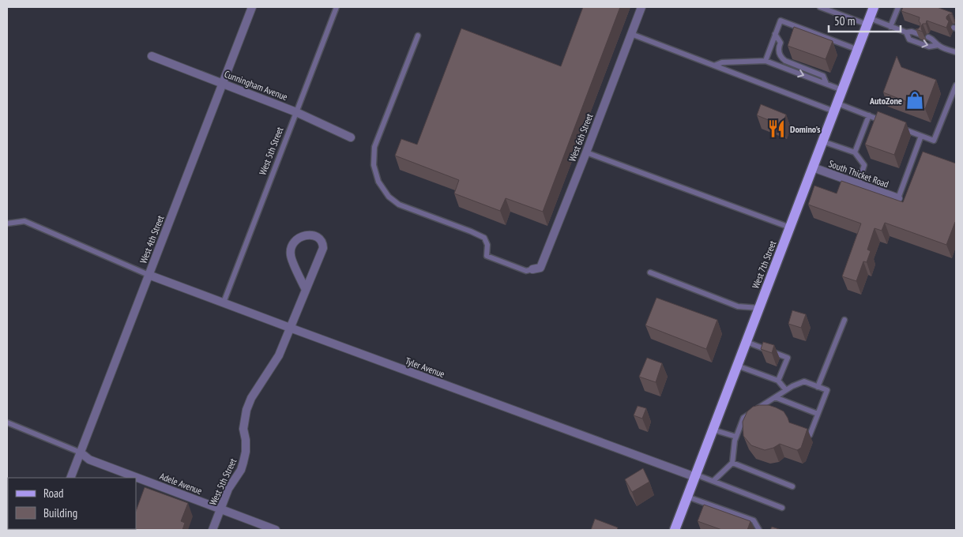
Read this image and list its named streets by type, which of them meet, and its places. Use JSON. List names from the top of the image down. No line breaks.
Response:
{"streets":{"main road":["West 7th Street"],"street":["Cunningham Avenue","West 6th Street","West 5th Street","South Thicket Road","West 4th Street","Tyler Avenue","Adele Avenue"]},"crossings":[["Cunningham Avenue","West 5th Street"],["Cunningham Avenue","West 4th Street"],["West 5th Street","Tyler Avenue"],["West 5th Street","Adele Avenue"],["South Thicket Road","West 7th Street"],["West 4th Street","Tyler Avenue"],["West 4th Street","Adele Avenue"],["West 7th Street","Tyler Avenue"]],"places":{"shop":["AutoZone"],"restaurant":["Domino's"]},"legend":["Road","Building"],"scale_bar":"50 m"}
